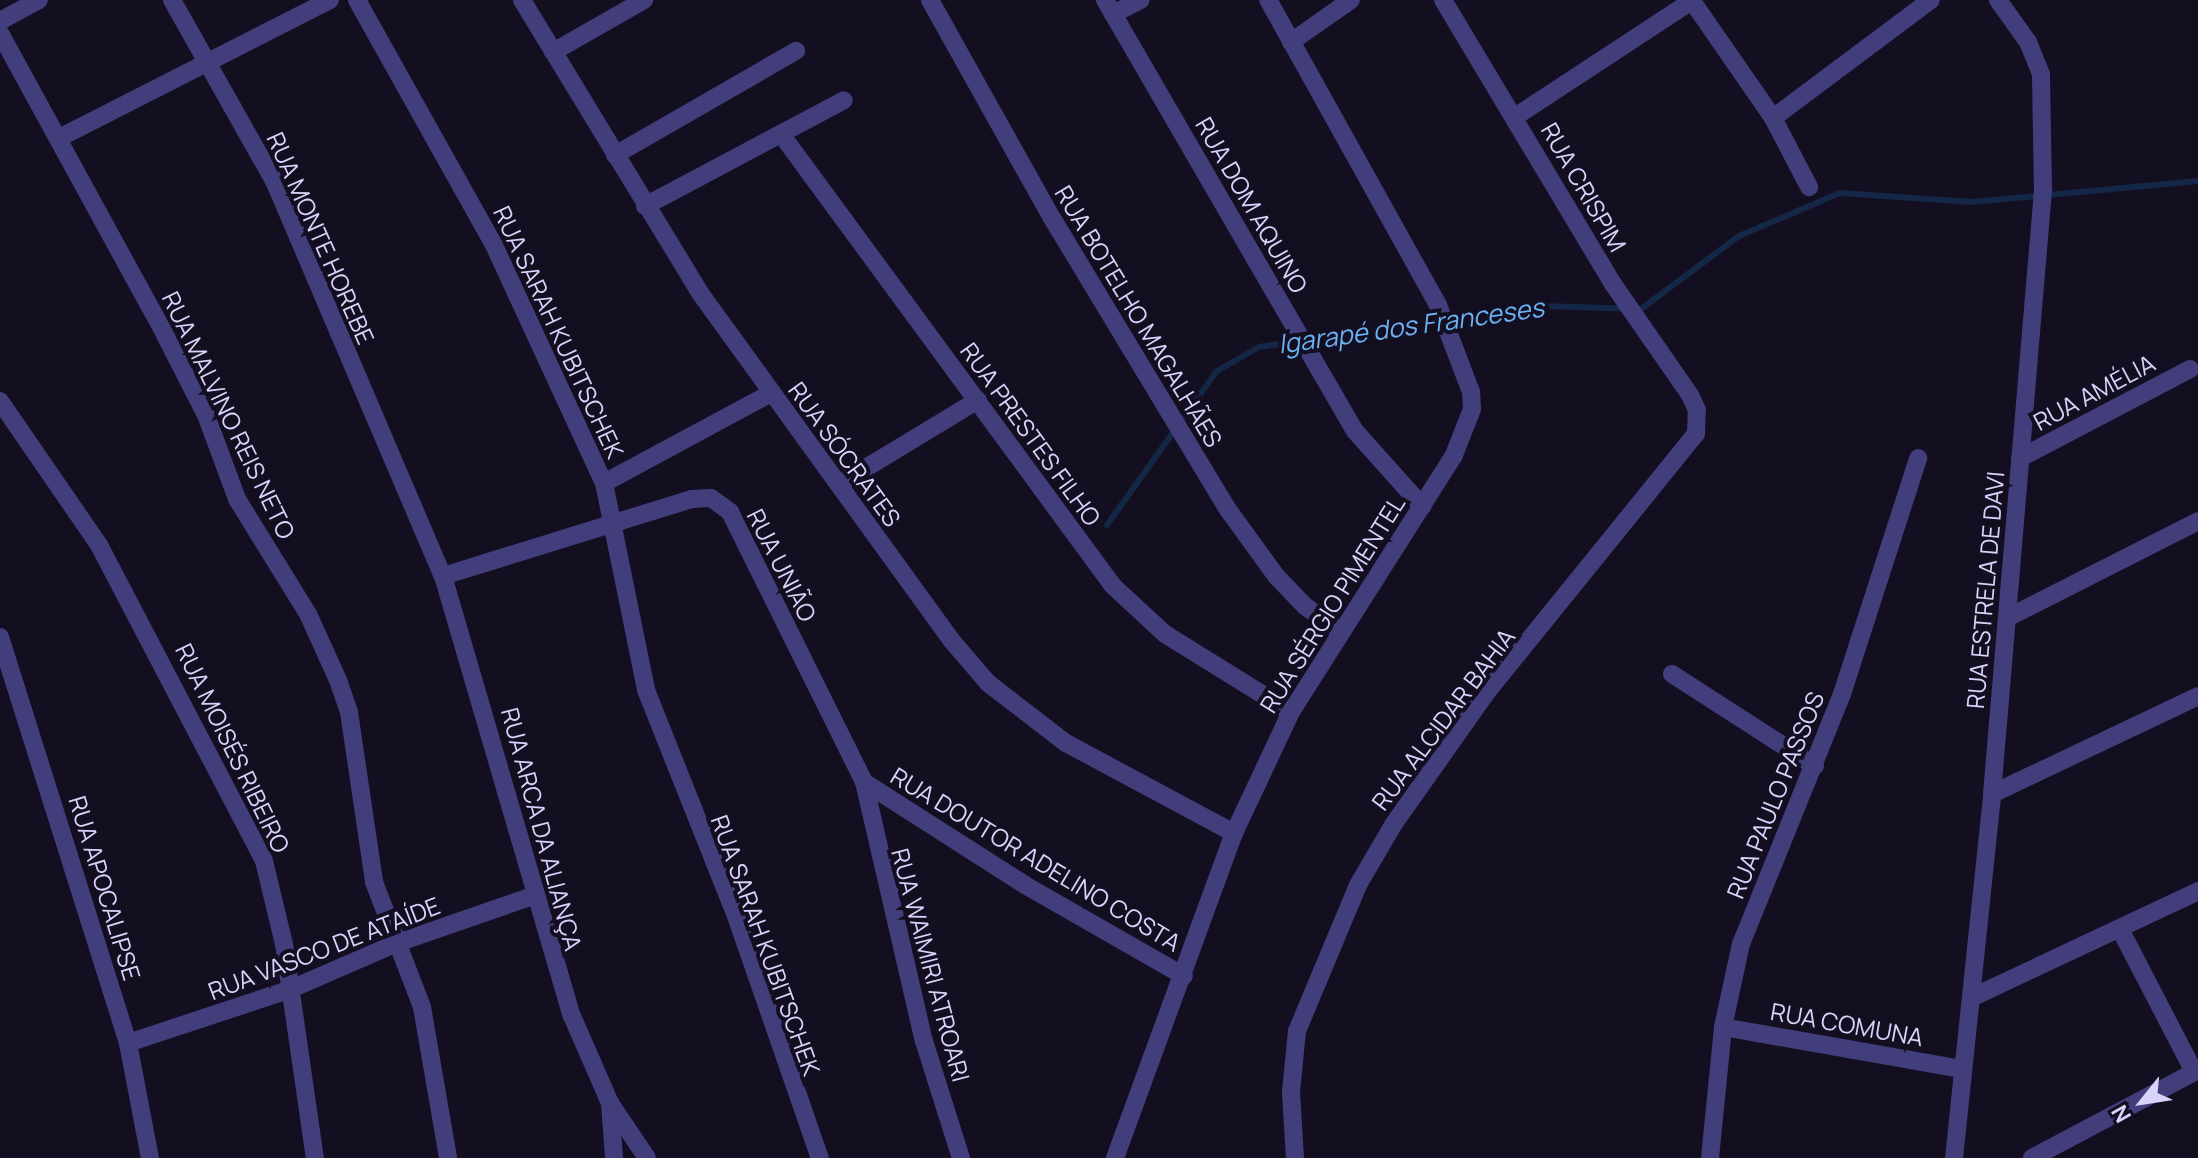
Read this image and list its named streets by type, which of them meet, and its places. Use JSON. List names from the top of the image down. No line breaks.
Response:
{"streets":{"street":["RUA CRISPIM","RUA DOM AQUINO","RUA MONTE HOREBE","RUA BOTELHO MAGALHÃES","RUA SARAH KUBITSCHEK","RUA AMÉLIA","RUA MALVINO REIS NETO","RUA PRESTES FILHO","RUA SÓCRATES","RUA UNIÃO","RUA ESTRELA DE DAVI","RUA SÉRGIO PIMENTEL","RUA ALCIDAR BAHIA","RUA MOISÉS RIBEIRO","RUA PAULO PASSOS","RUA ARCA DA ALIANÇA","RUA DOUTOR ADELINO COSTA","RUA APOCALIPSE","RUA VASCO DE ATAÍDE","RUA WAIMIRI ATROARI","RUA COMUNA"]},"crossings":[["RUA CRISPIM","RUA ALCIDAR BAHIA"],["RUA DOM AQUINO","RUA SÉRGIO PIMENTEL"],["RUA MONTE HOREBE","RUA ARCA DA ALIANÇA"],["RUA BOTELHO MAGALHÃES","RUA SÉRGIO PIMENTEL"],["RUA SARAH KUBITSCHEK","RUA UNIÃO"],["RUA AMÉLIA","RUA ESTRELA DE DAVI"],["RUA MALVINO REIS NETO","RUA VASCO DE ATAÍDE"],["RUA PRESTES FILHO","RUA SÉRGIO PIMENTEL"],["RUA SÓCRATES","RUA SÉRGIO PIMENTEL"],["RUA UNIÃO","RUA ARCA DA ALIANÇA"],["RUA UNIÃO","RUA DOUTOR ADELINO COSTA"],["RUA UNIÃO","RUA WAIMIRI ATROARI"],["RUA ESTRELA DE DAVI","RUA COMUNA"],["RUA SÉRGIO PIMENTEL","RUA DOUTOR ADELINO COSTA"],["RUA MOISÉS RIBEIRO","RUA VASCO DE ATAÍDE"],["RUA PAULO PASSOS","RUA COMUNA"],["RUA ARCA DA ALIANÇA","RUA VASCO DE ATAÍDE"],["RUA DOUTOR ADELINO COSTA","RUA WAIMIRI ATROARI"],["RUA APOCALIPSE","RUA VASCO DE ATAÍDE"]],"water":["Igarapé dos Franceses"],"north":"bottom left"}
